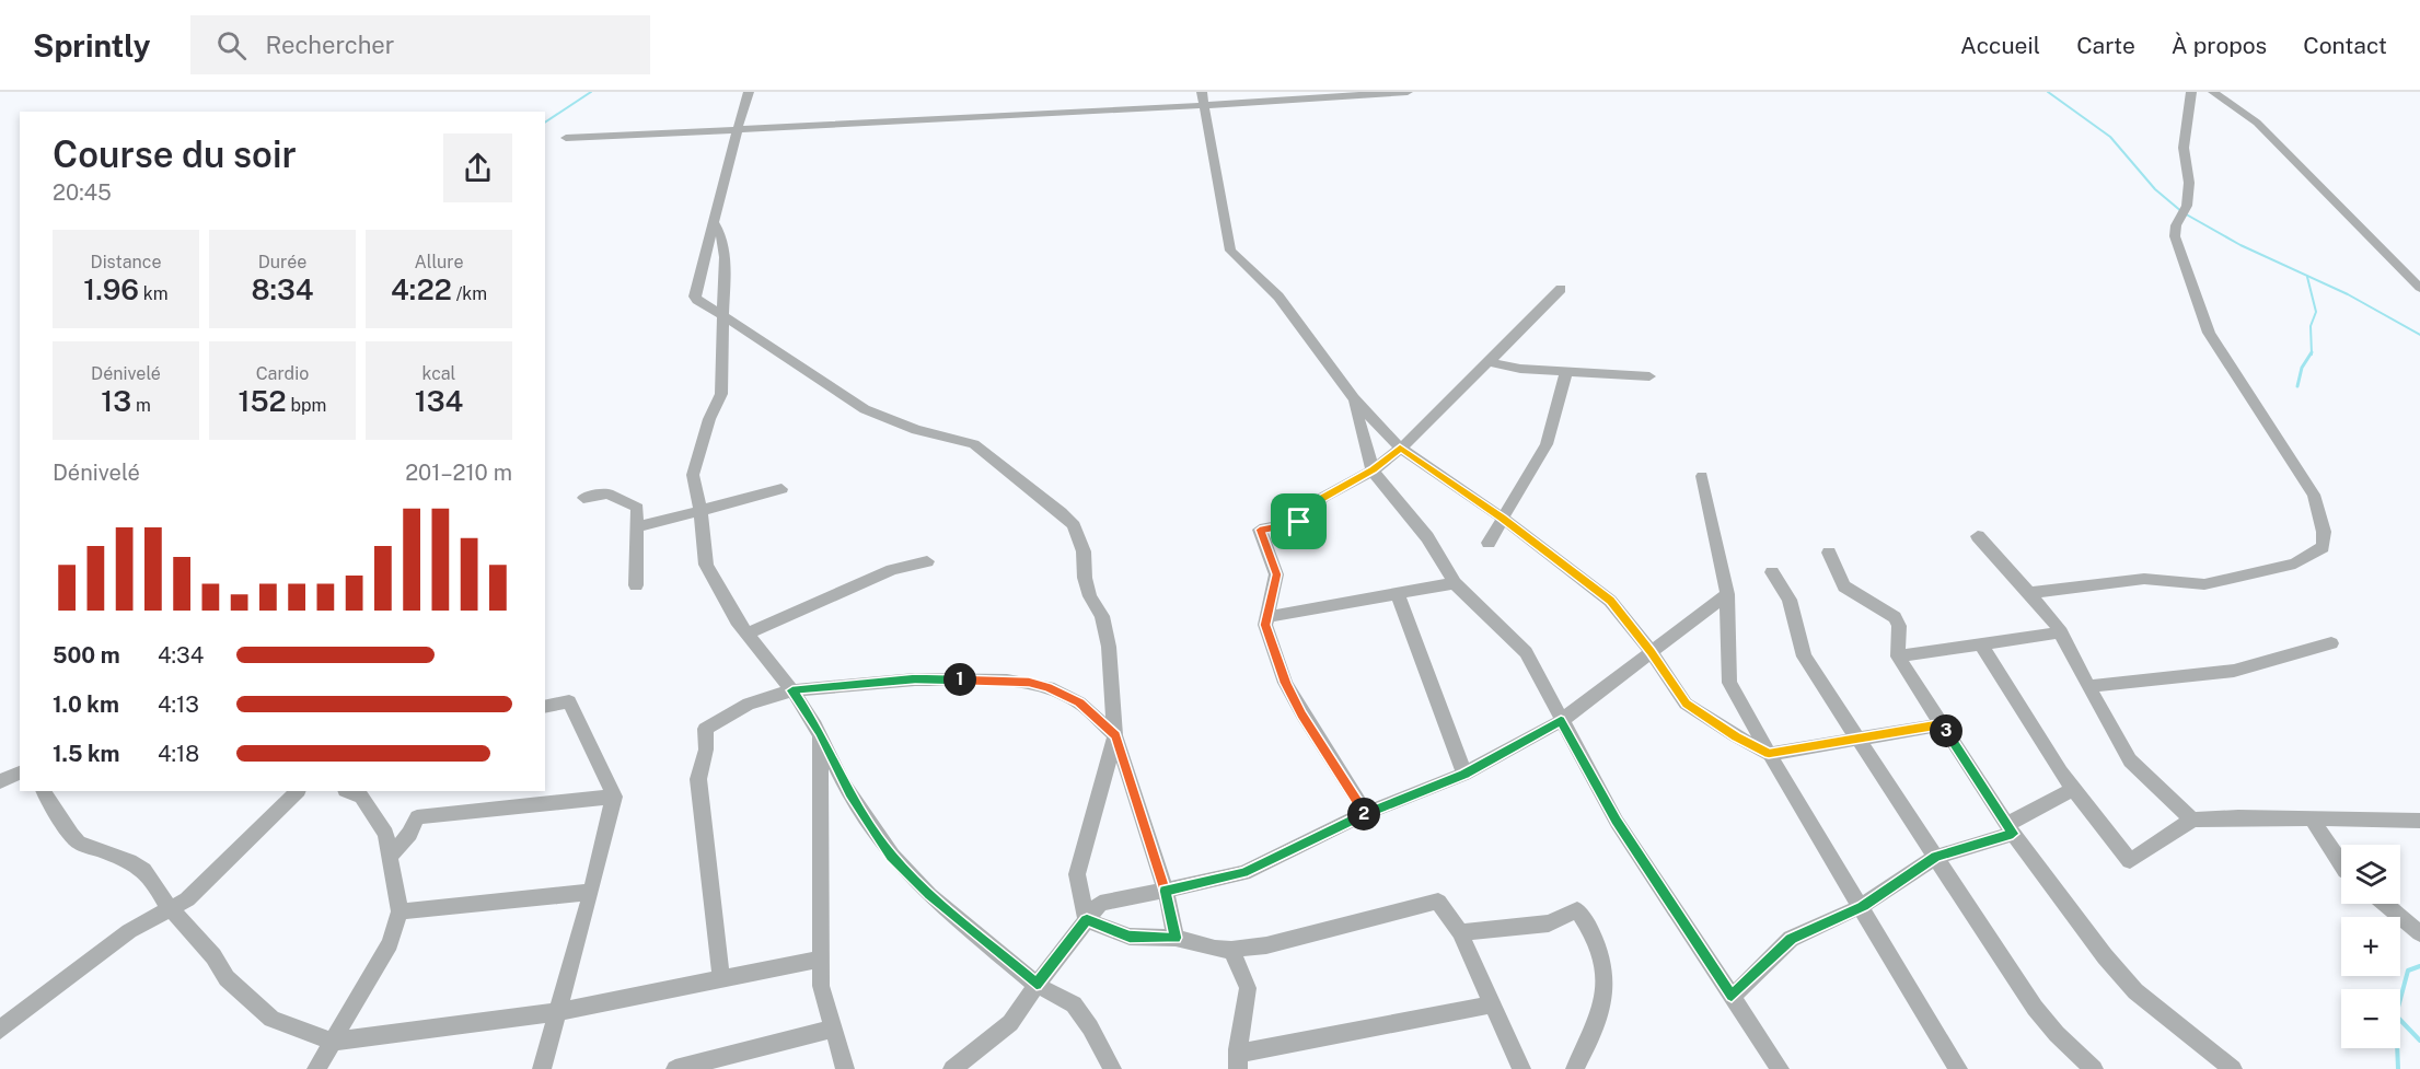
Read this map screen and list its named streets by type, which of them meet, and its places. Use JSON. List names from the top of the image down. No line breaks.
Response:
{"page":{"header":"Sprintly","search":"Rechercher","nav":["Accueil","Carte","À propos","Contact"],"heading":["Course du soir","20:45"],"stats":[["Distance","1.96 km"],["Durée","8:34"],["Allure","4:22 /km"],["Dénivelé","13 m"],["Cardio","152 bpm"],["kcal","134"]],"chart":["Dénivelé","201–210 m"],"list":[{"name":"500 m","note":"4:34"},{"name":"1.0 km","note":"4:13"},{"name":"1.5 km","note":"4:18"}],"pins":["1","3","2"],"map_buttons":["+","−"]}}
